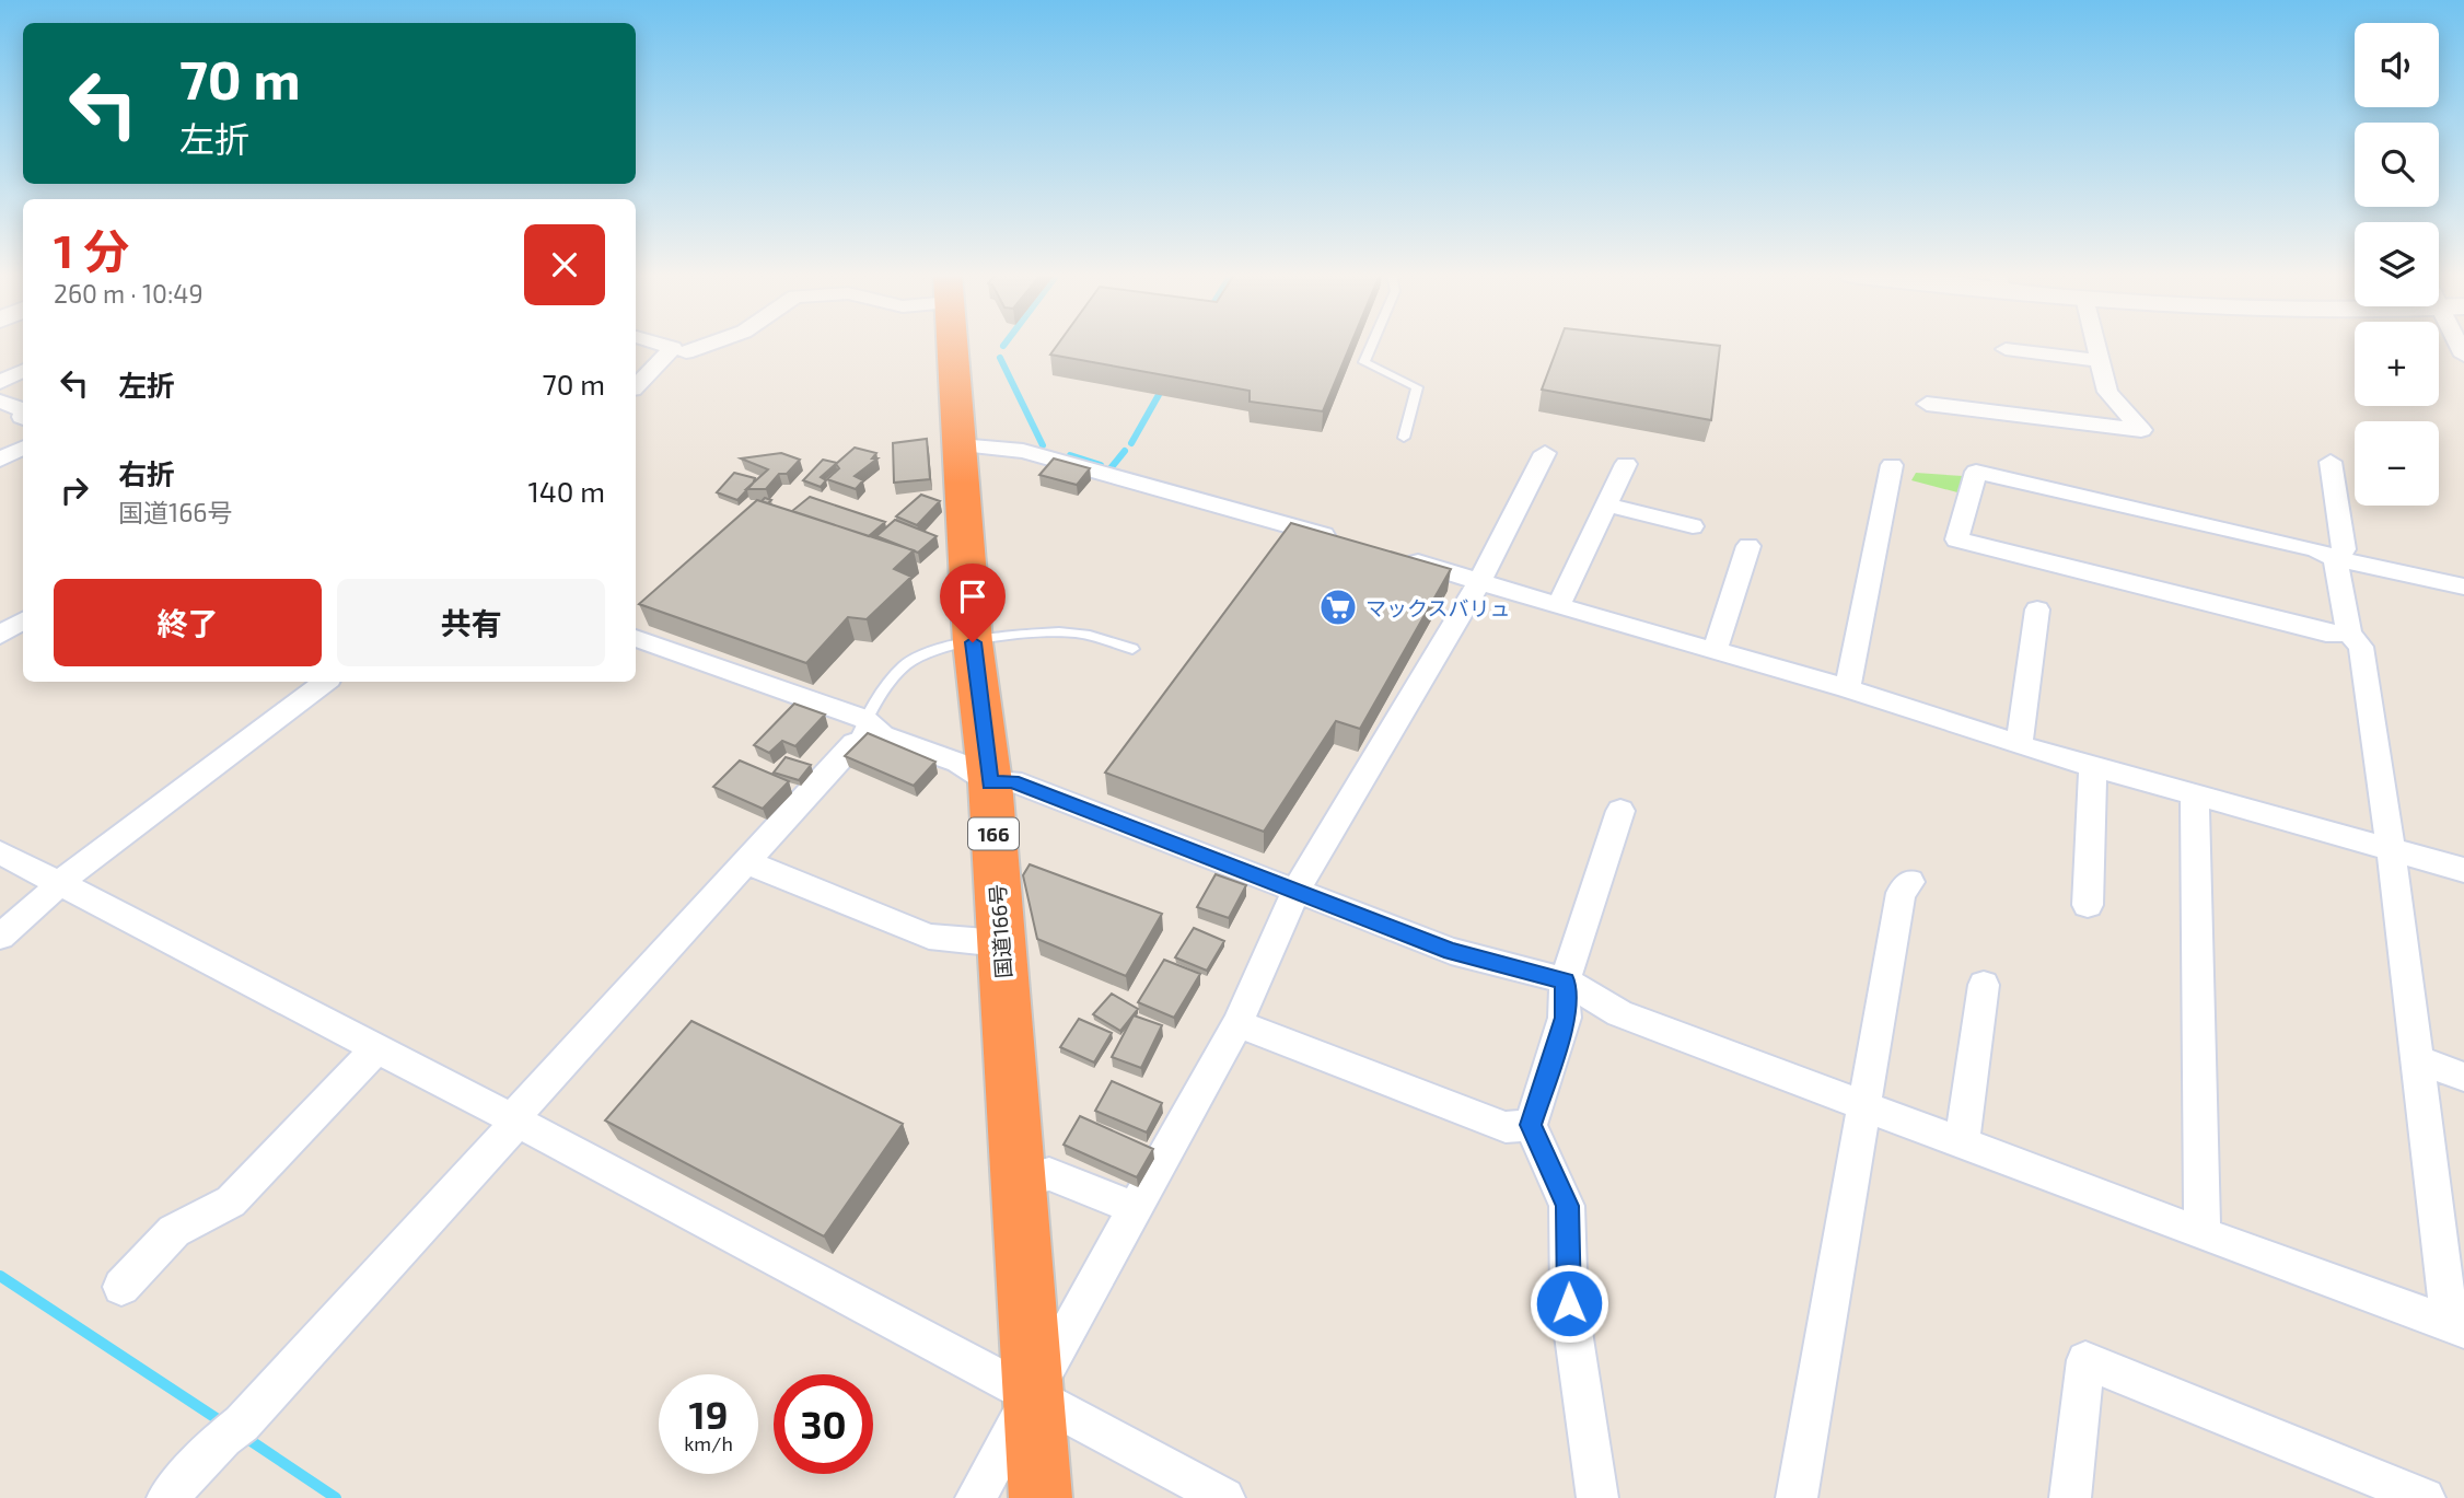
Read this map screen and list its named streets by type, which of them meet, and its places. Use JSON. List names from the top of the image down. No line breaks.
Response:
{"streets":{"highway":["166","国道166号"]},"places":{"supermarket":["マックスバリュ"]},"page":{"map_buttons":["+","−"],"turn":["70 m","左折"],"heading":["1 分","260 m · 10:49"],"list":[{"name":"左折","value":"70 m"},{"name":"右折","note":"国道166号","value":"140 m"}],"buttons":["終了","共有"],"speed":"19 km/h","limit":"30"}}
